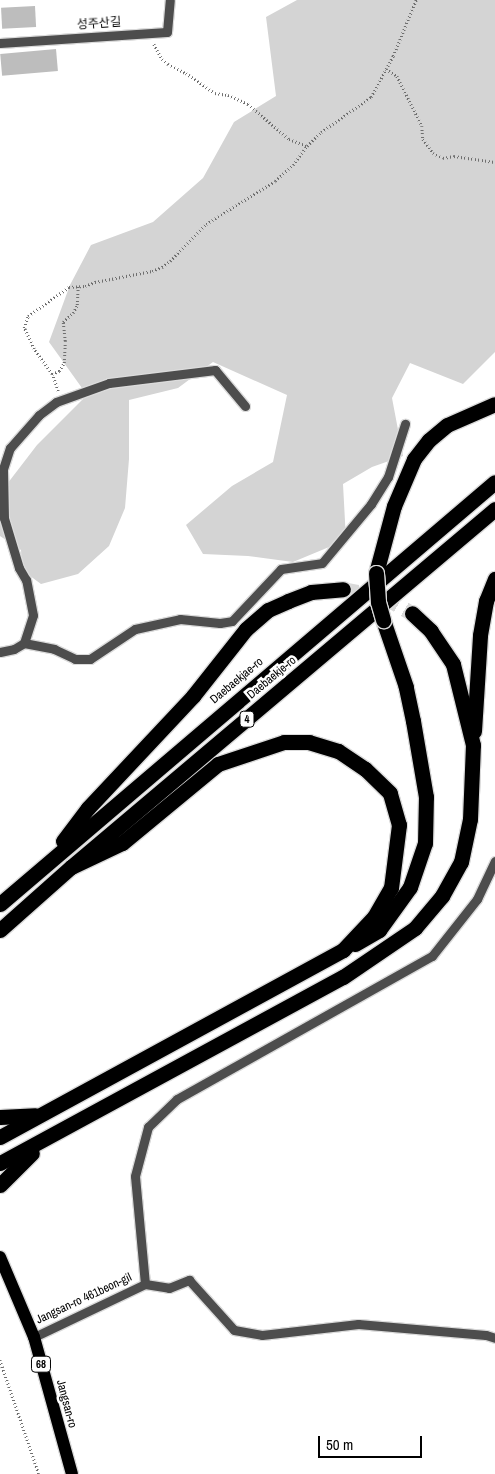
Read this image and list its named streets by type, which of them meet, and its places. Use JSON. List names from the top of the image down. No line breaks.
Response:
{"streets":{"highway":["Daebaekje-ro","Daebaekjae-ro","4"],"main road":["68","Jangsan-ro"],"street":["성주산길","Jangsan-ro 461beon-gil"]},"crossings":[["Jangsan-ro 461beon-gil","Jangsan-ro"]],"scale_bar":"50 m"}
